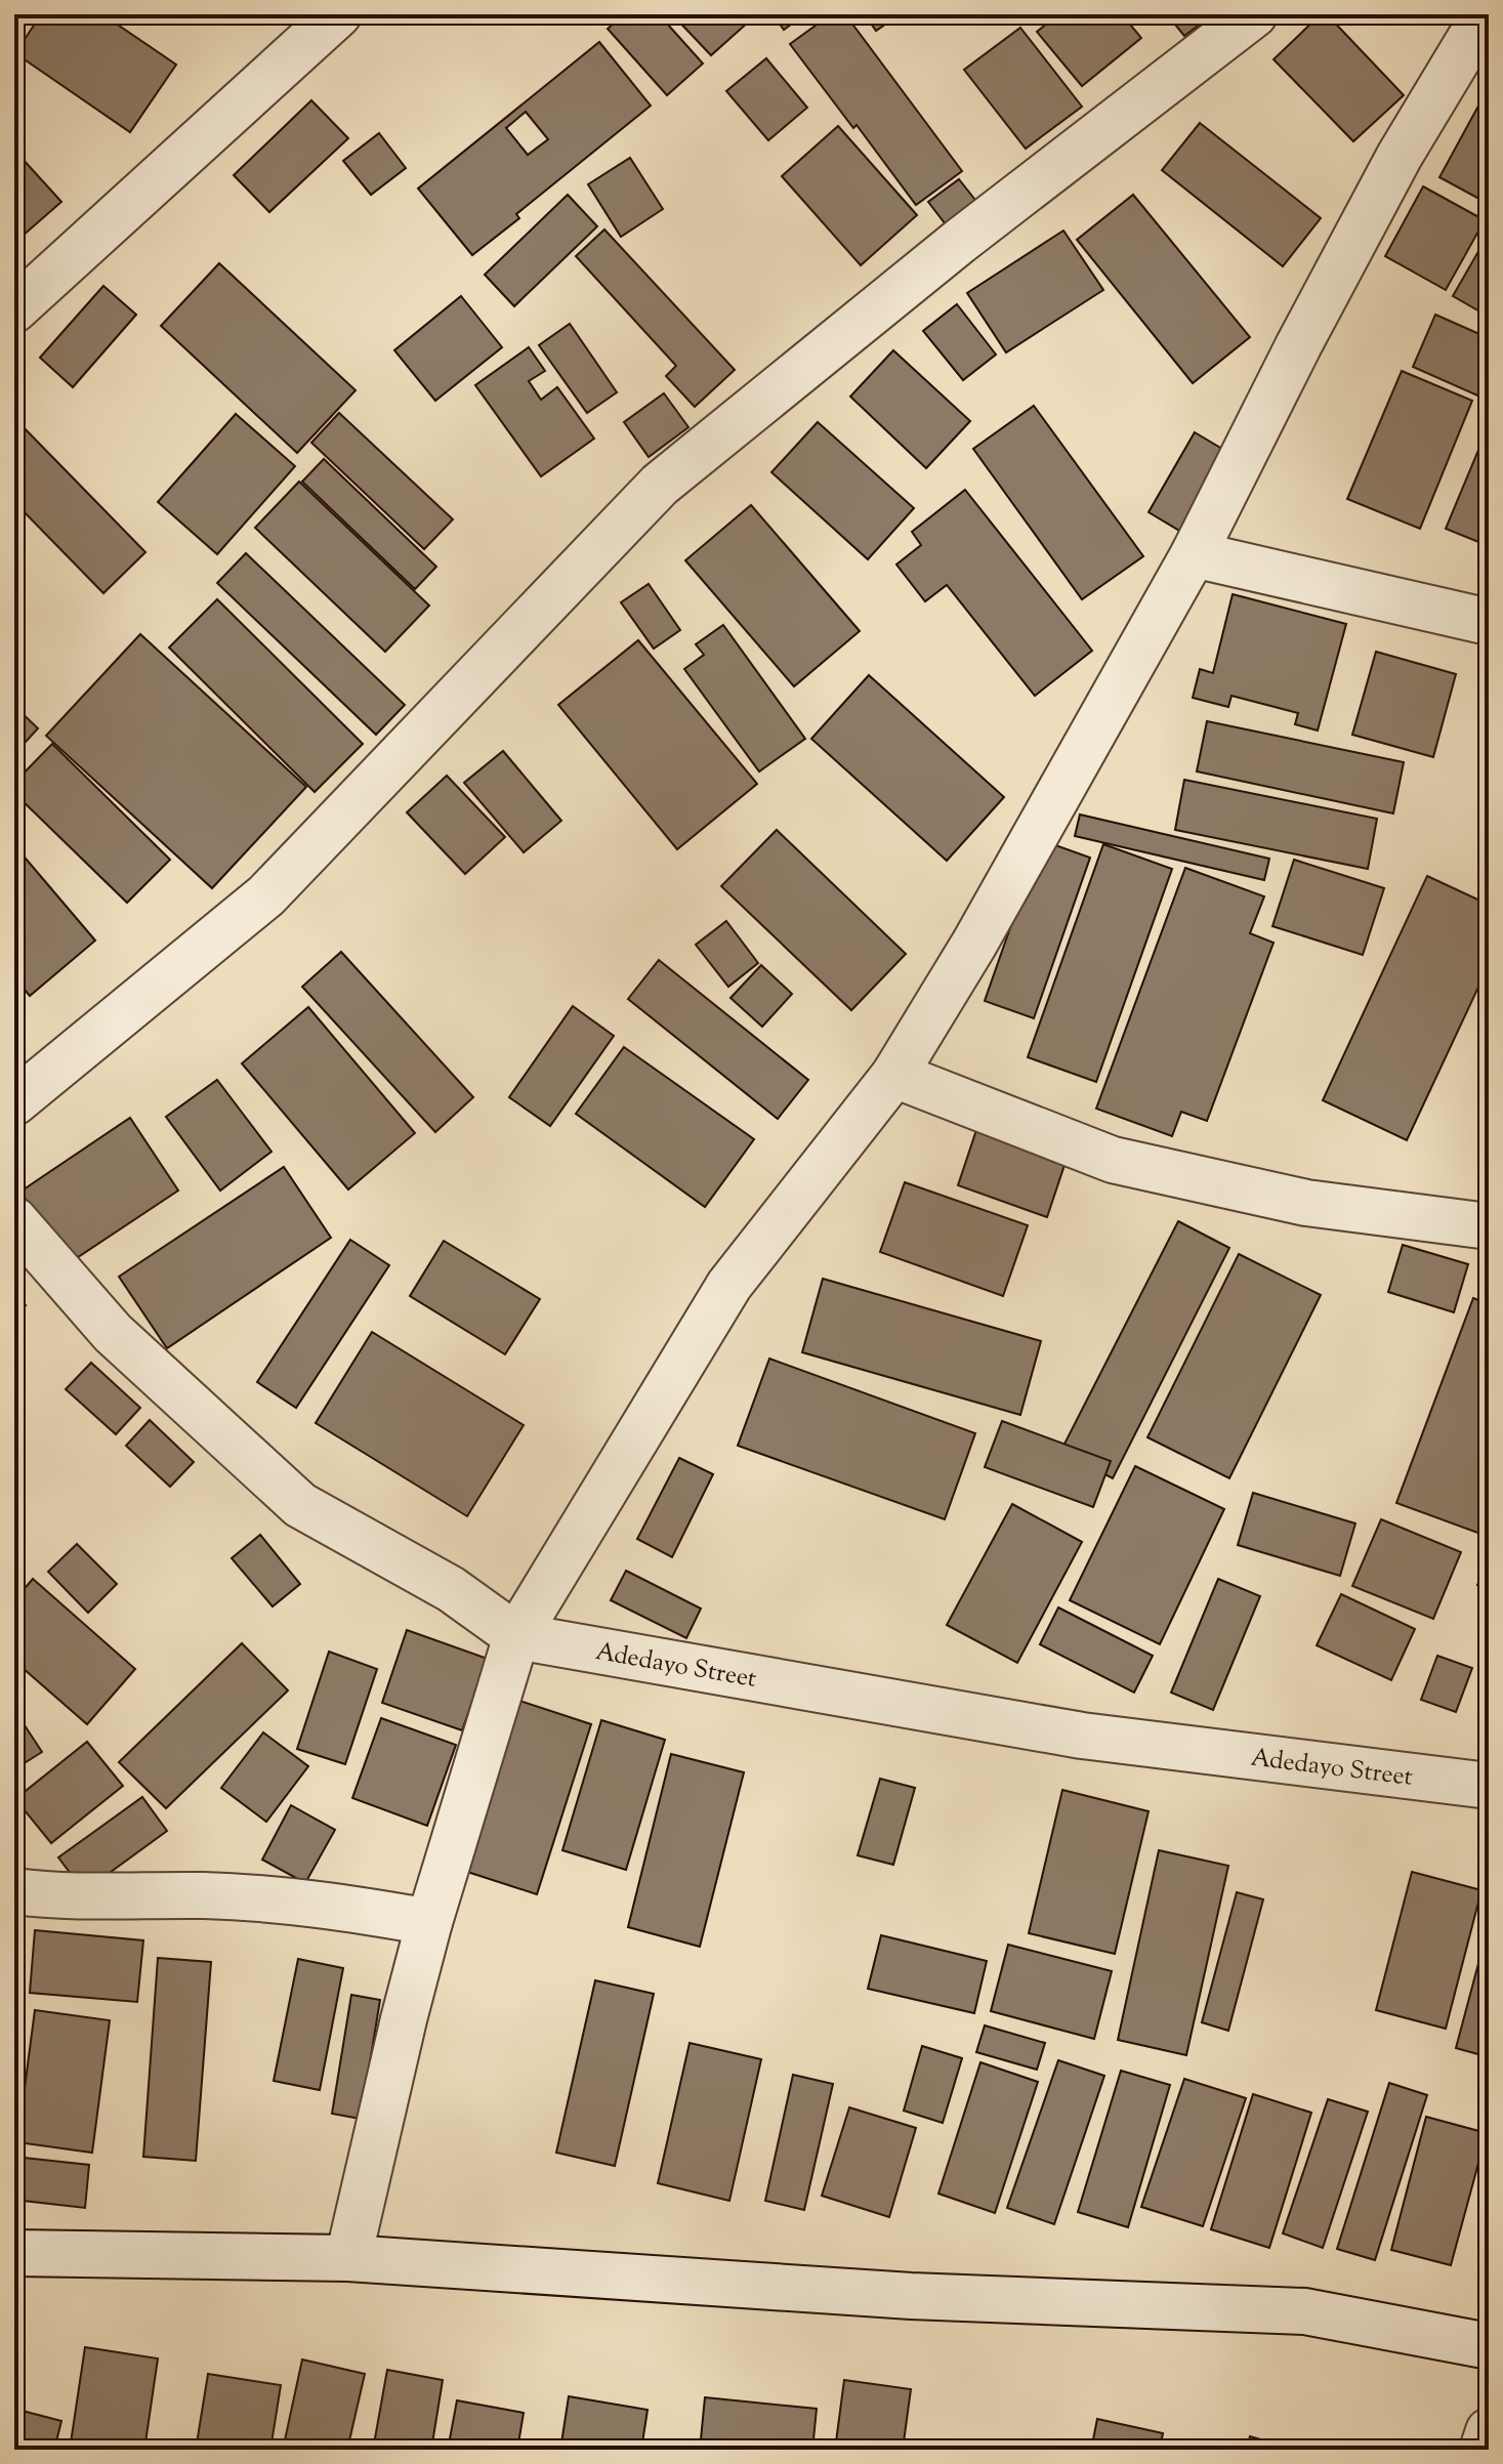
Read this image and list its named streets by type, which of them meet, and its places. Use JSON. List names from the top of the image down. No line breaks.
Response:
{"streets":{"street":["Adedayo Street"]}}
